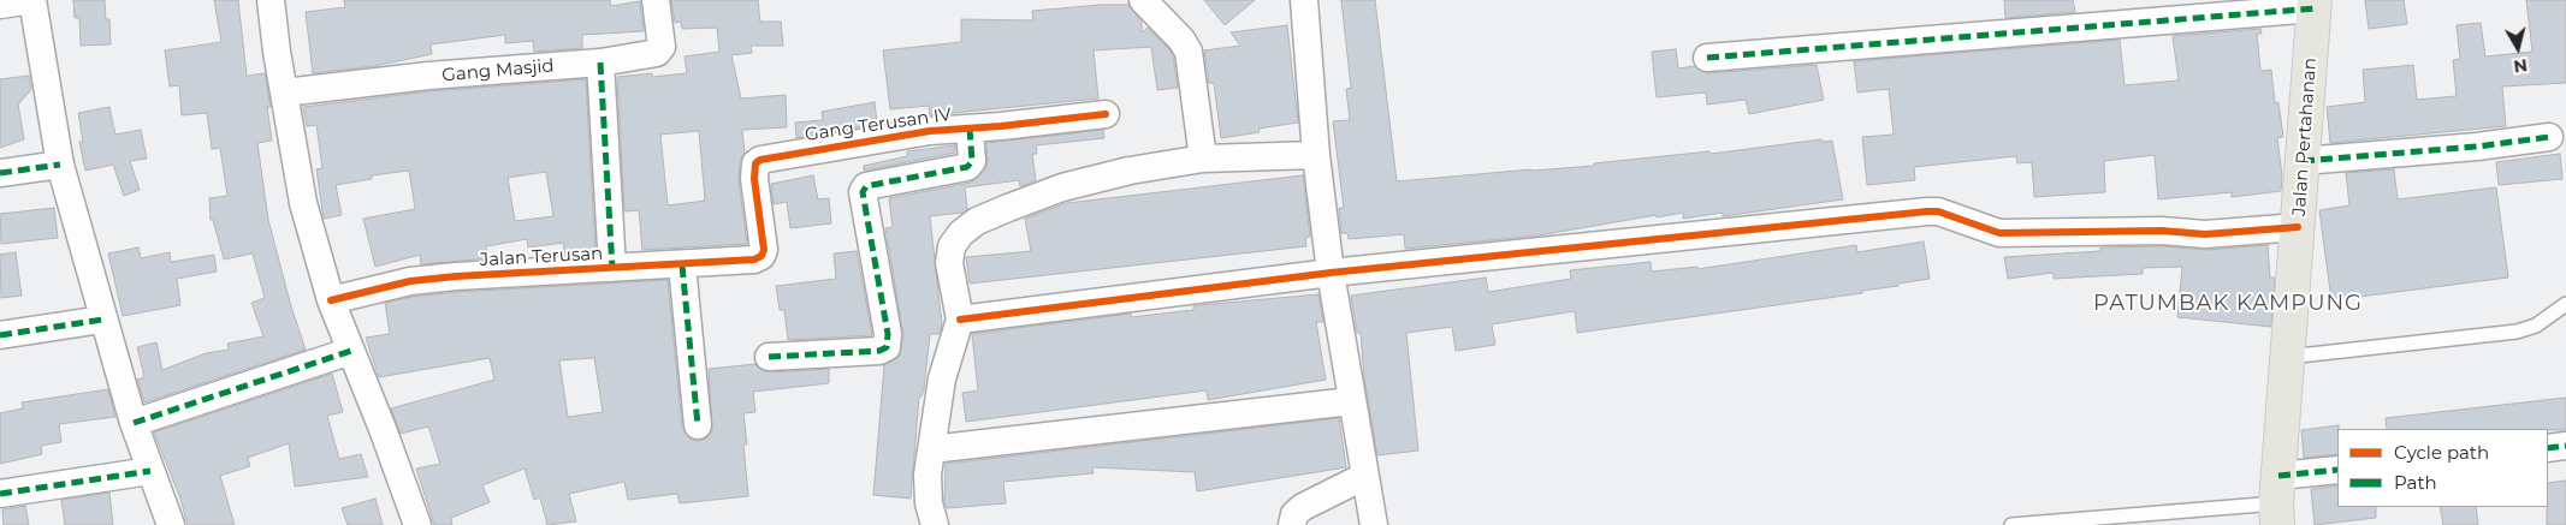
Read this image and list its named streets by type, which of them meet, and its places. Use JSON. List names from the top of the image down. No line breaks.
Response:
{"streets":{"main road":["Jalan Pertahanan"],"street":["Gang Masjid","Gang Terusan IV","Jalan Terusan"]},"crossings":[["Gang Terusan IV","Jalan Terusan"]],"districts":["PATUMBAK KAMPUNG"],"legend":["Cycle path","Path"],"north":"bottom"}
